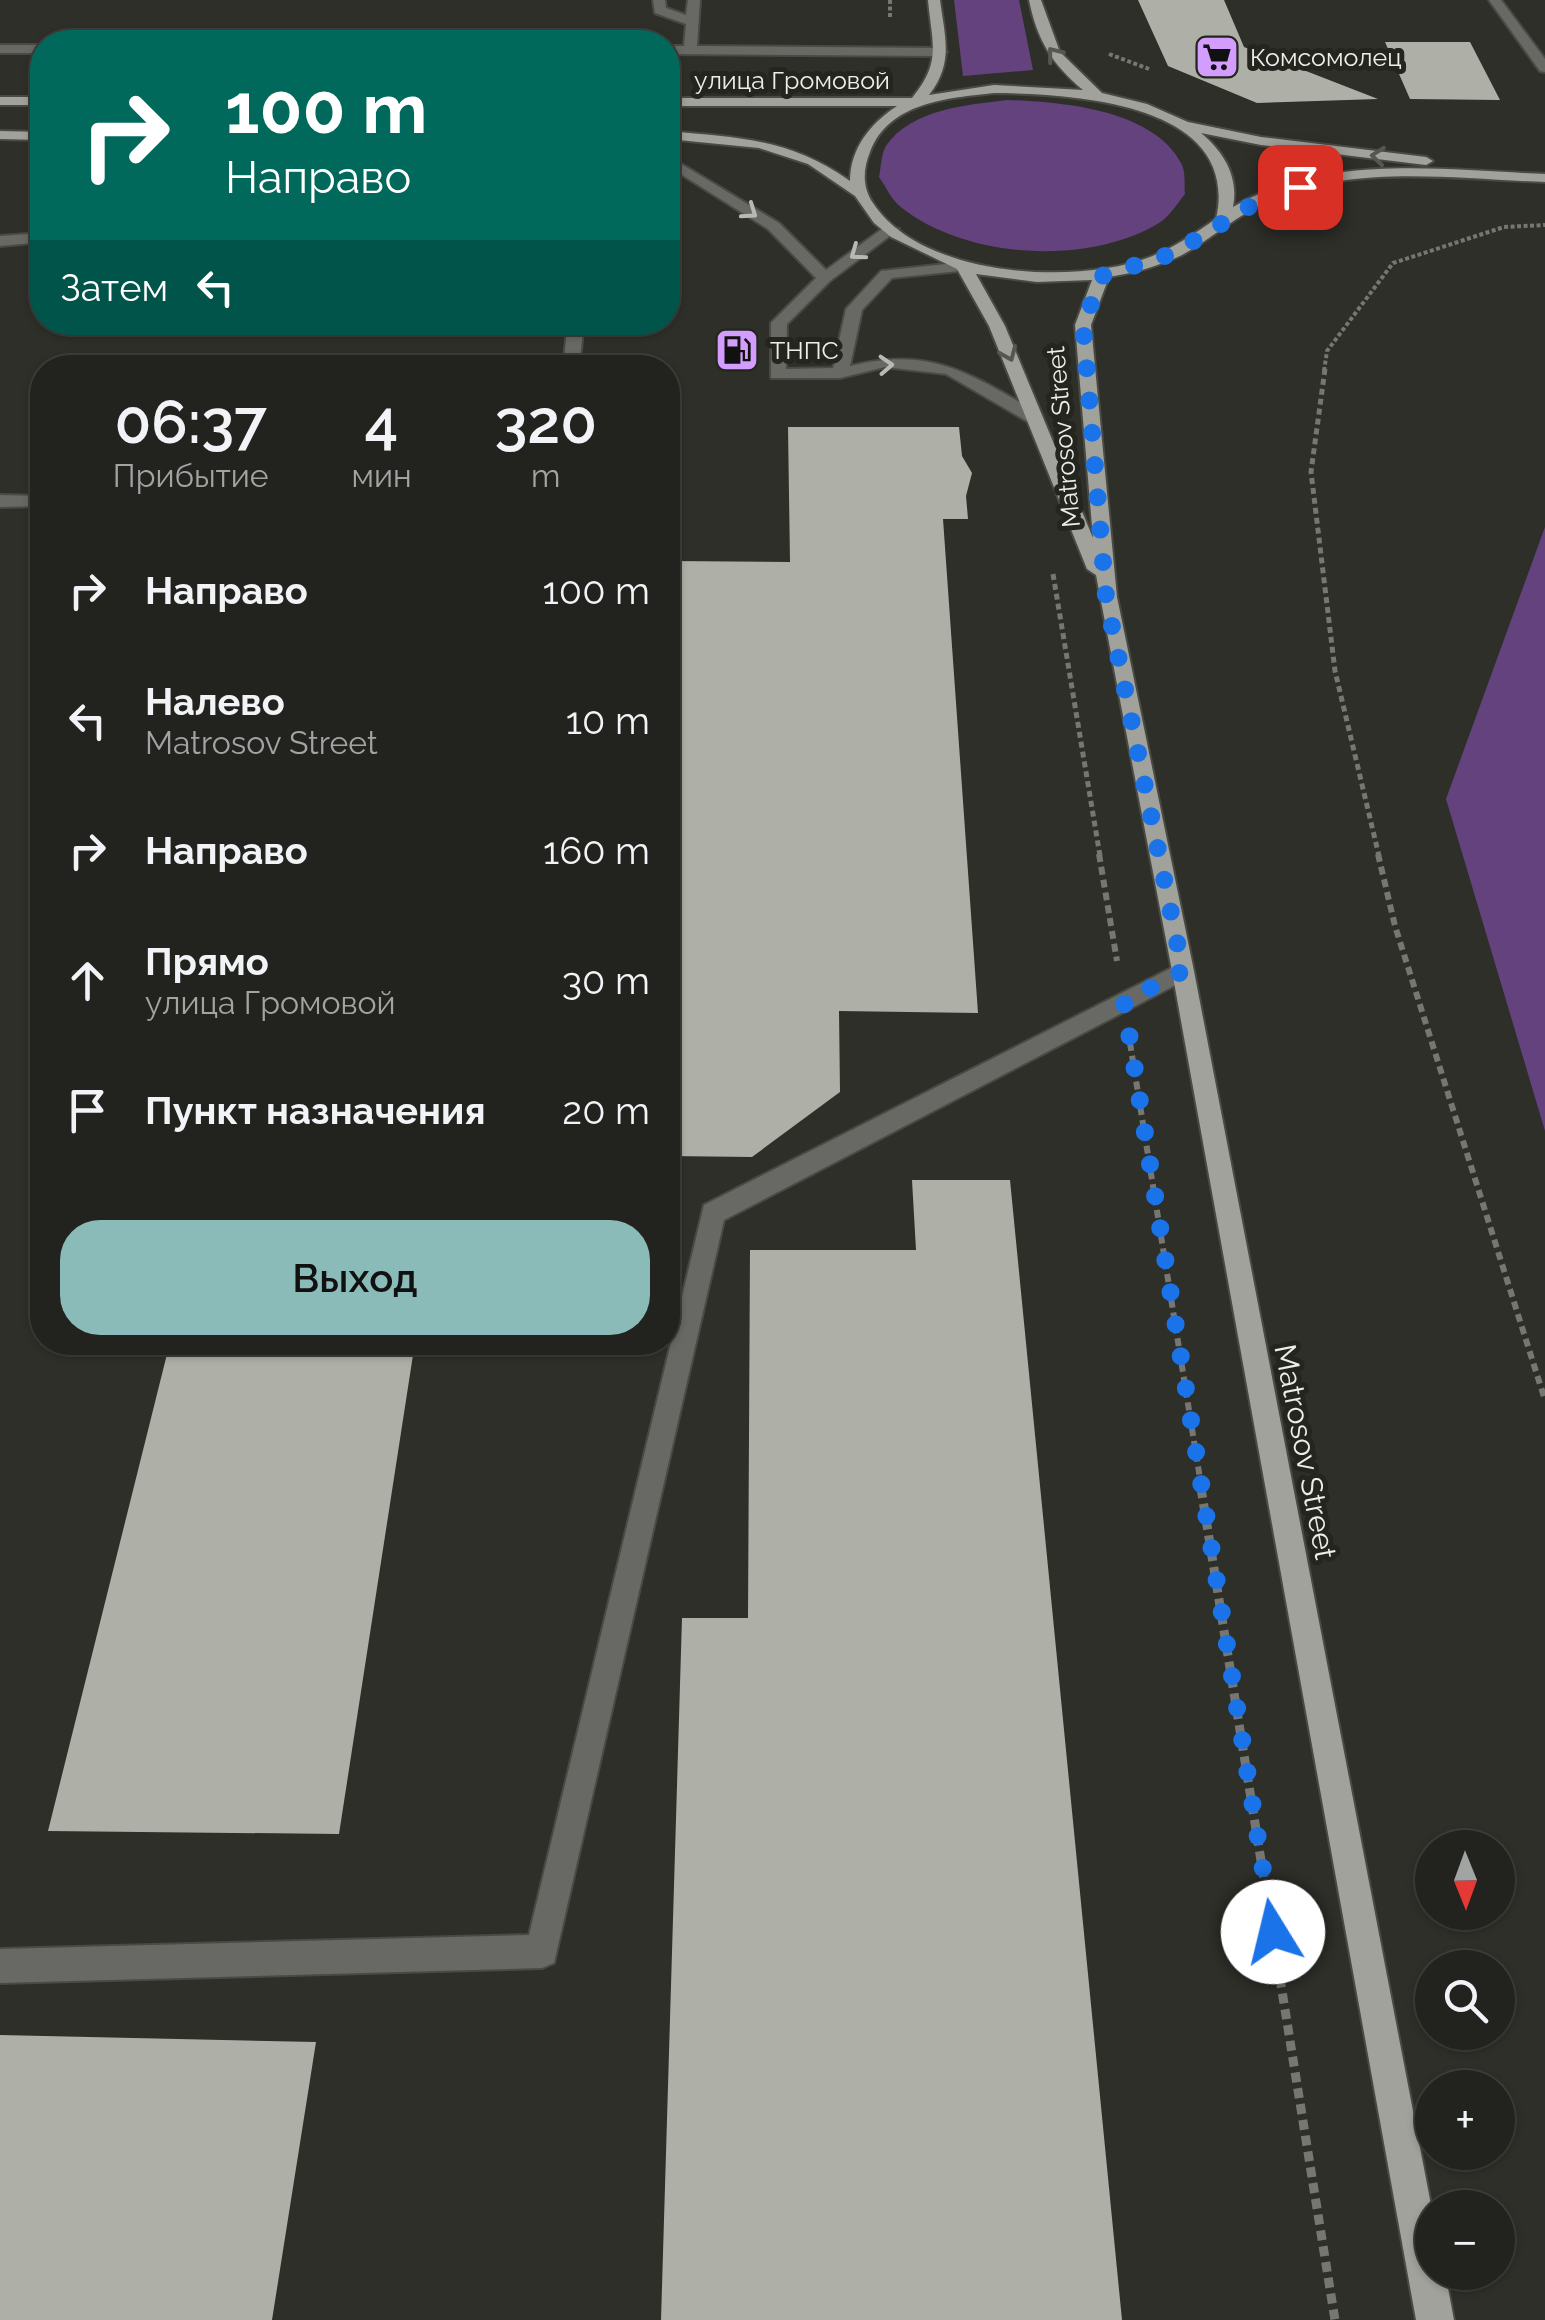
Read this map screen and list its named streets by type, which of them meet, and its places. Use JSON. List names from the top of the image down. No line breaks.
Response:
{"streets":{"main road":["улица Громовой","Matrosov Street"]},"crossings":[["улица Громовой","Matrosov Street"]],"places":{"supermarket":["Комсомолец"],"fuel station":["ТНПС"]},"north":"bottom","page":{"turn":["100 m","Направо"],"then":"Затем","eta":["06:37","Прибытие","4","мин","320","m"],"list":[{"name":"Направо","value":"100 m"},{"name":"Налево","note":"Matrosov Street","value":"10 m"},{"name":"Направо","value":"160 m"},{"name":"Прямо","note":"улица Громовой","value":"30 m"},{"name":"Пункт назначения","value":"20 m"}],"buttons":"Выход","map_buttons":["+","−"]}}
